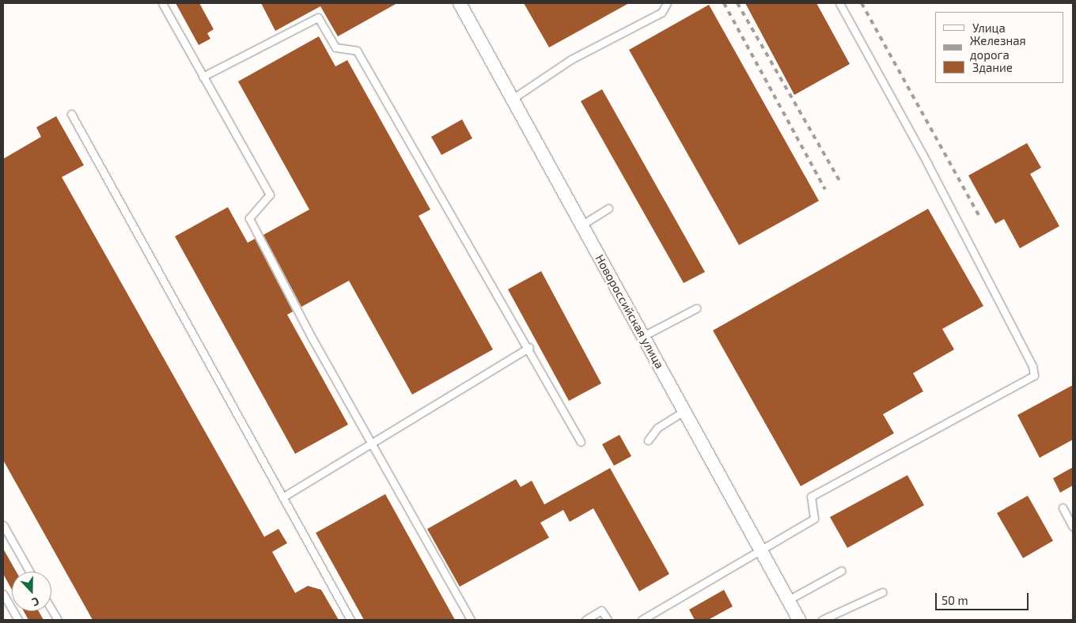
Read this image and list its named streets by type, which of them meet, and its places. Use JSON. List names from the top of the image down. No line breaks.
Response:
{"streets":{"street":["Новороссийская улица"]},"legend":["Улица","Железная дорога","Здание"],"scale_bar":"50 m","north":"bottom"}
